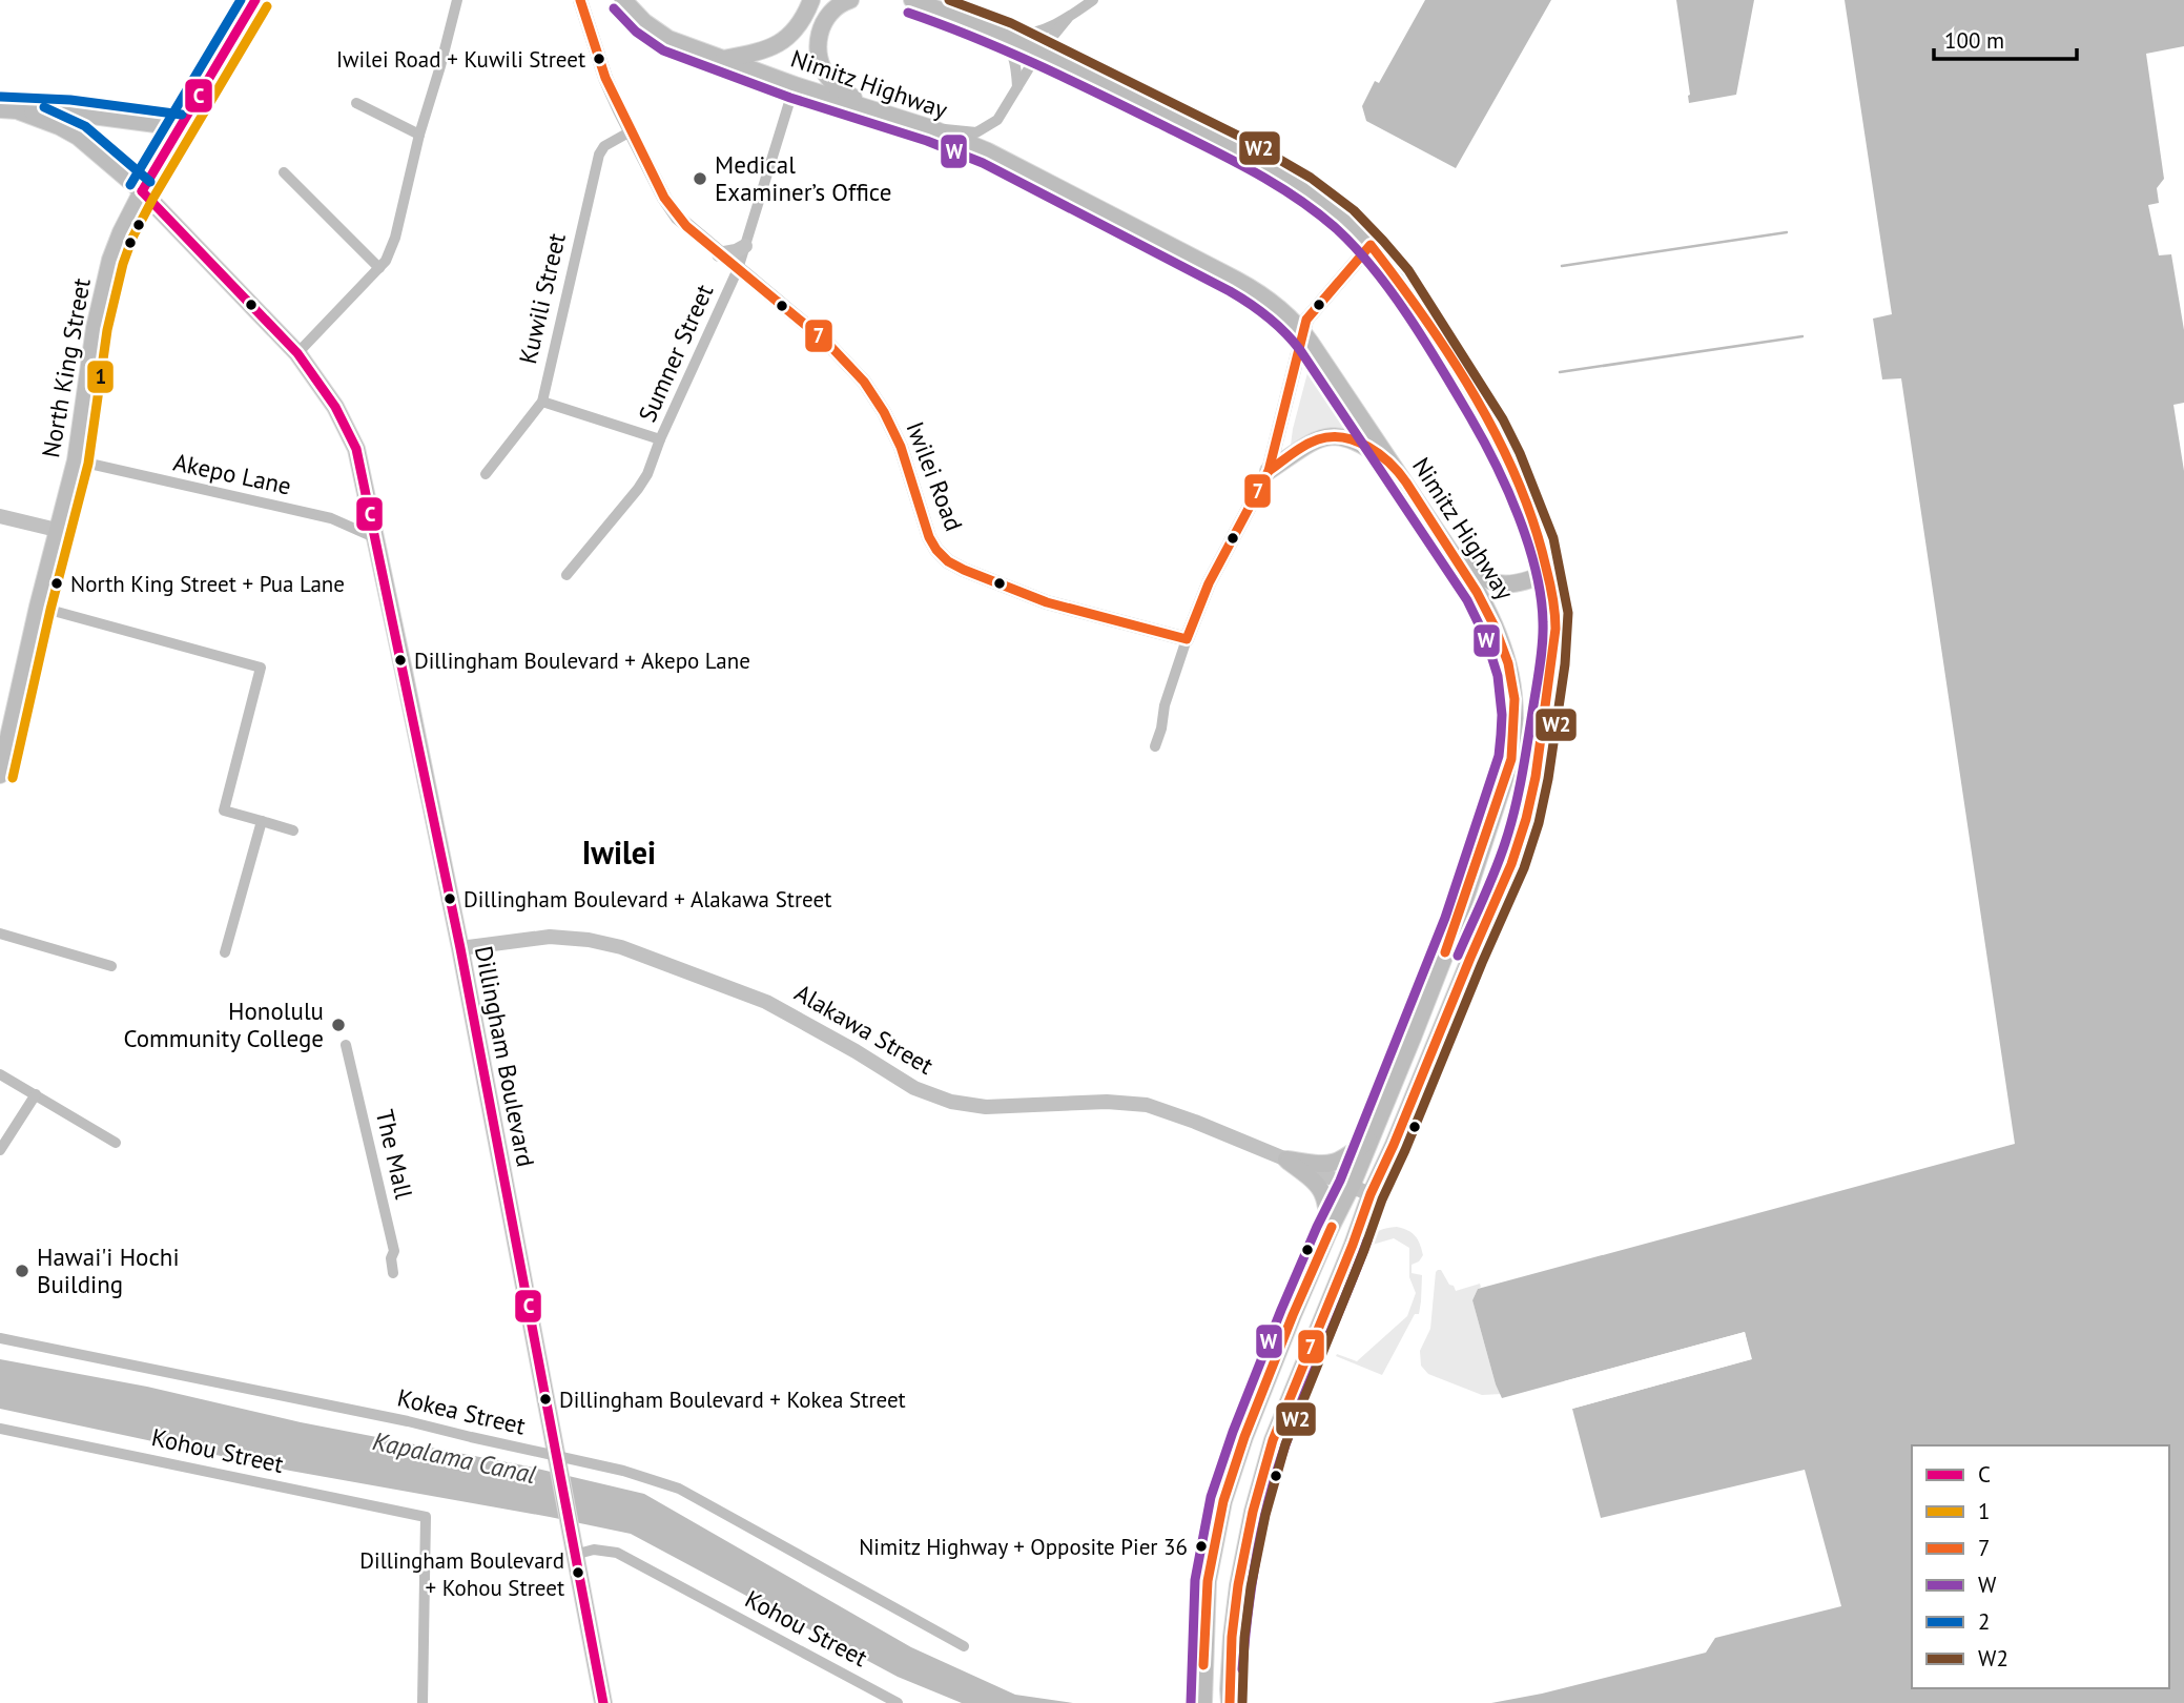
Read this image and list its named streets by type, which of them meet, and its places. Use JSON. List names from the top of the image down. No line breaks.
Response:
{"streets":{"main road":["Nimitz Highway","North King Street","Dillingham Boulevard"],"street":["Kuwili Street","Sumner Street","Akepo Lane","Iwilei Road","Alakawa Street","The Mall","Kokea Street","Kohou Street"]},"crossings":[["Nimitz Highway","Sumner Street"],["Nimitz Highway","Alakawa Street"],["Kuwili Street","Iwilei Road"],["Sumner Street","Iwilei Road"],["North King Street","Akepo Lane"],["North King Street","Dillingham Boulevard"],["Akepo Lane","Dillingham Boulevard"],["Alakawa Street","Dillingham Boulevard"],["Dillingham Boulevard","Kokea Street"],["Dillingham Boulevard","Kohou Street"]],"districts":["Iwilei"],"water":["Kapalama Canal"],"places":["Iwilei Road + Kuwili Street","Medical Examiner’s Office","North King Street + Pua Lane","Dillingham Boulevard + Akepo Lane","Dillingham Boulevard + Alakawa Street","Honolulu Community College","Hawai'i Hochi Building","Dillingham Boulevard + Kokea Street","Nimitz Highway + Opposite Pier 36","Dillingham Boulevard + Kohou Street"],"lines":["transit line C","transit line 7","transit line 2","transit line W2","transit line 1","transit line W"],"legend":["C","1","7","W","2","W2"],"scale_bar":"100 m"}
